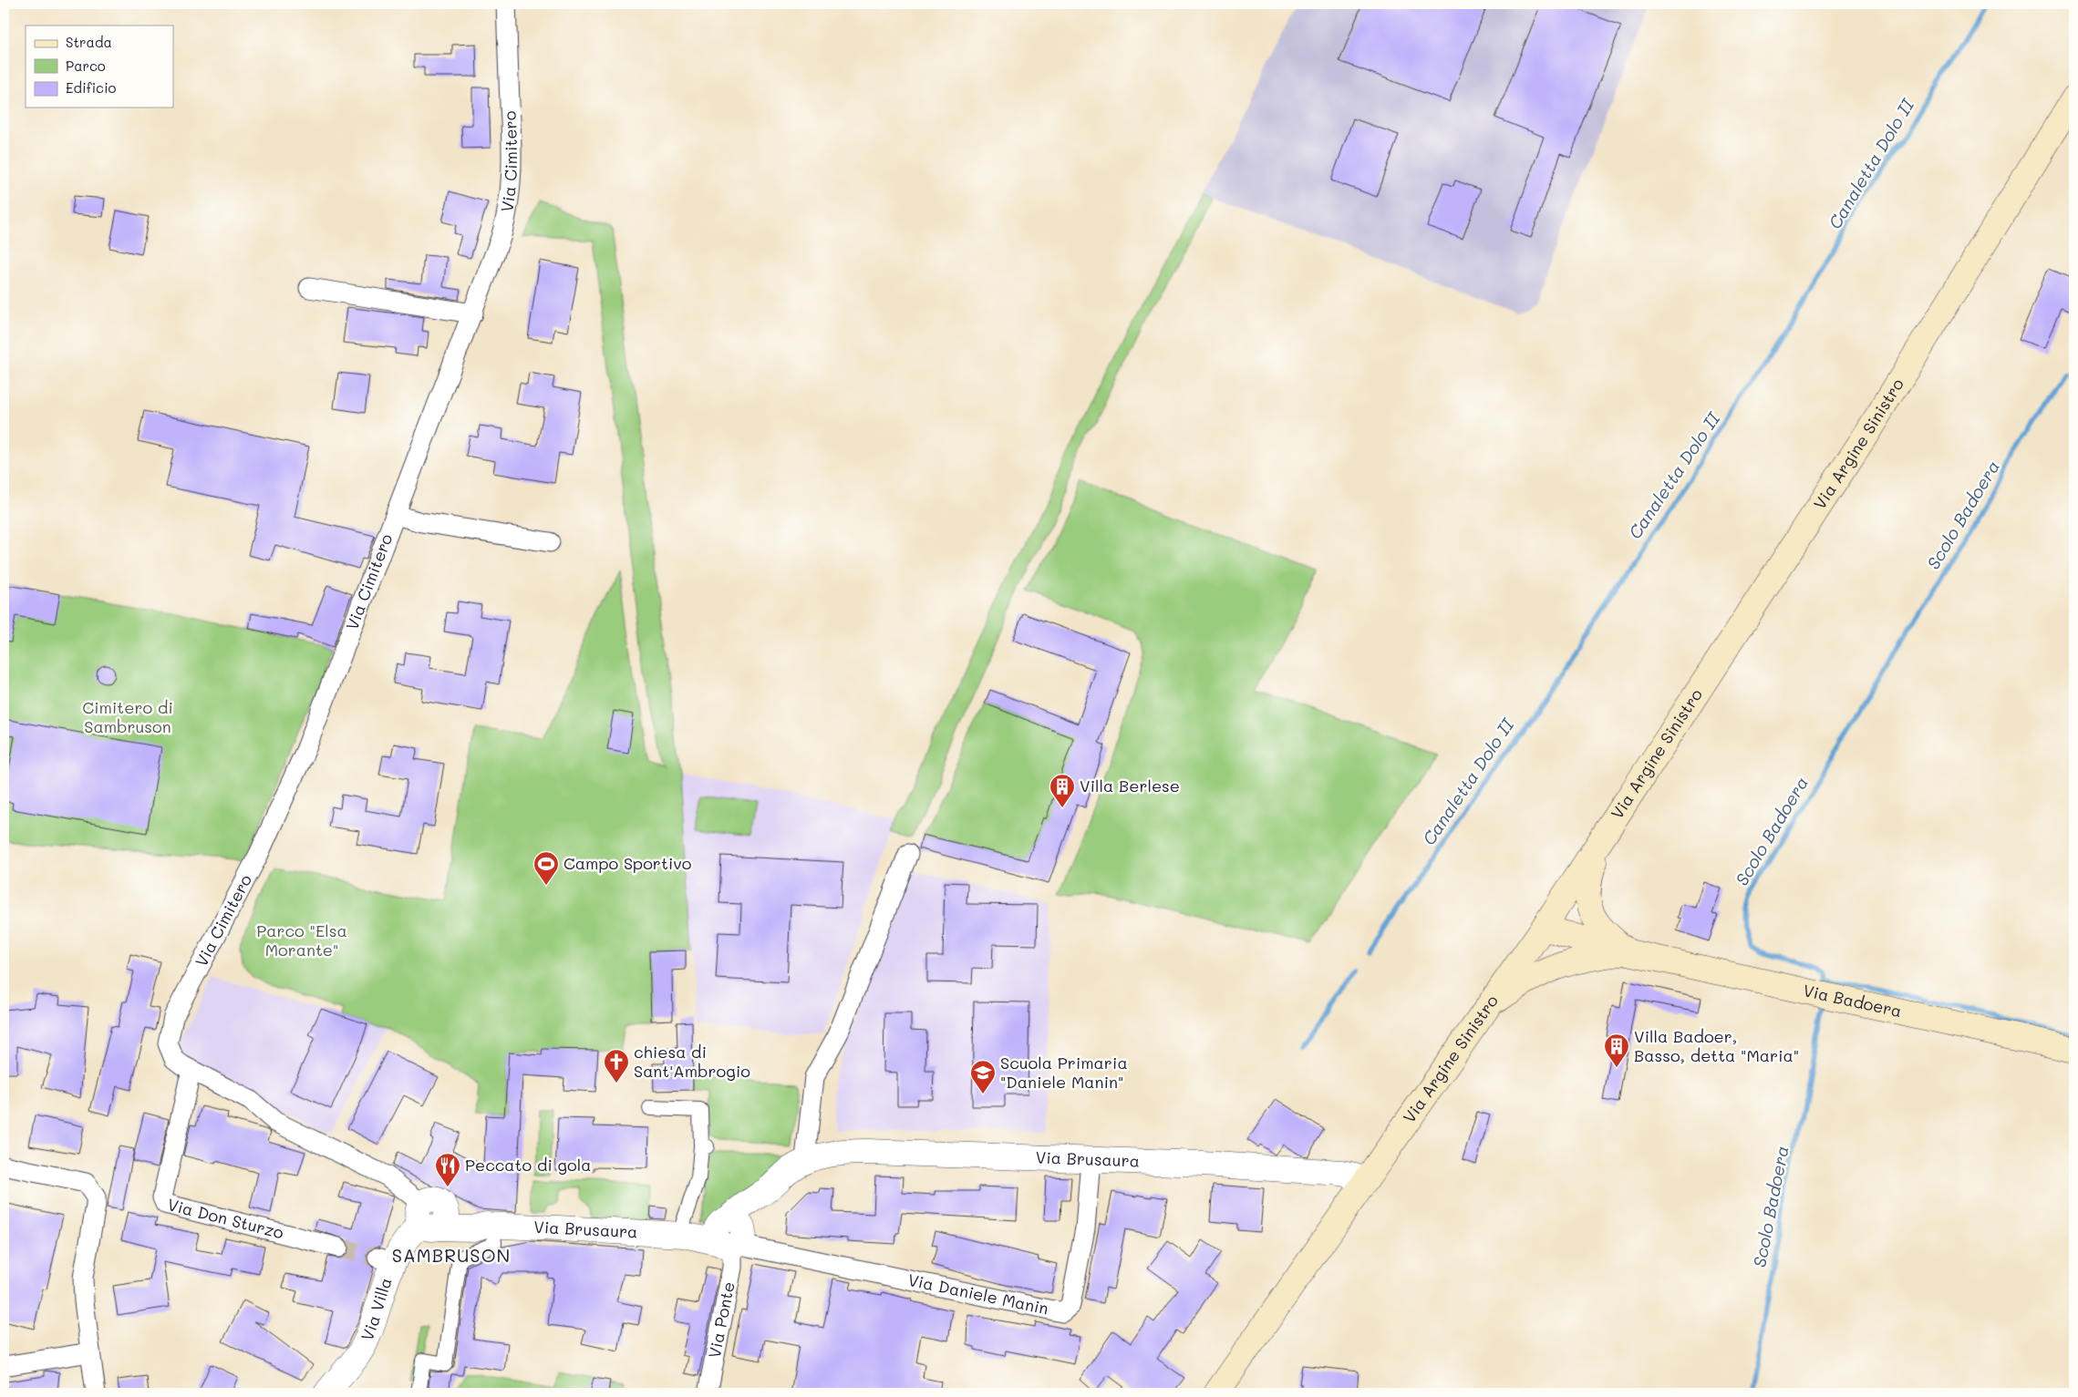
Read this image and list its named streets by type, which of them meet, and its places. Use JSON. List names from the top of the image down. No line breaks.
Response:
{"streets":{"main road":["Via Argine Sinistro","Via Badoera"],"street":["Via Cimitero","Via Brusaura","Via Don Sturzo","Via Daniele Manin","Via Villa","Via Ponte"]},"crossings":[["Via Cimitero","Via Brusaura"],["Via Cimitero","Via Don Sturzo"],["Via Cimitero","Via Villa"],["Via Argine Sinistro","Via Badoera"],["Via Argine Sinistro","Via Brusaura"],["Via Brusaura","Via Daniele Manin"],["Via Brusaura","Via Villa"],["Via Brusaura","Via Ponte"],["Via Daniele Manin","Via Ponte"]],"districts":["SAMBRUSON"],"water":["Canaletta Dolo II","Scolo Badoera"],"parks":["Cimitero di Sambruson","Parco \"Elsa Morante\""],"places":{"building":["Villa Berlese","Villa Badoer, Basso, detta \"Maria\""],"sports":["Campo Sportivo"],"church":["chiesa di Sant'Ambrogio"],"school or university":["Scuola Primaria \"Daniele Manin\""],"restaurant":["Peccato di gola"]},"legend":["Strada","Parco","Edificio"]}
